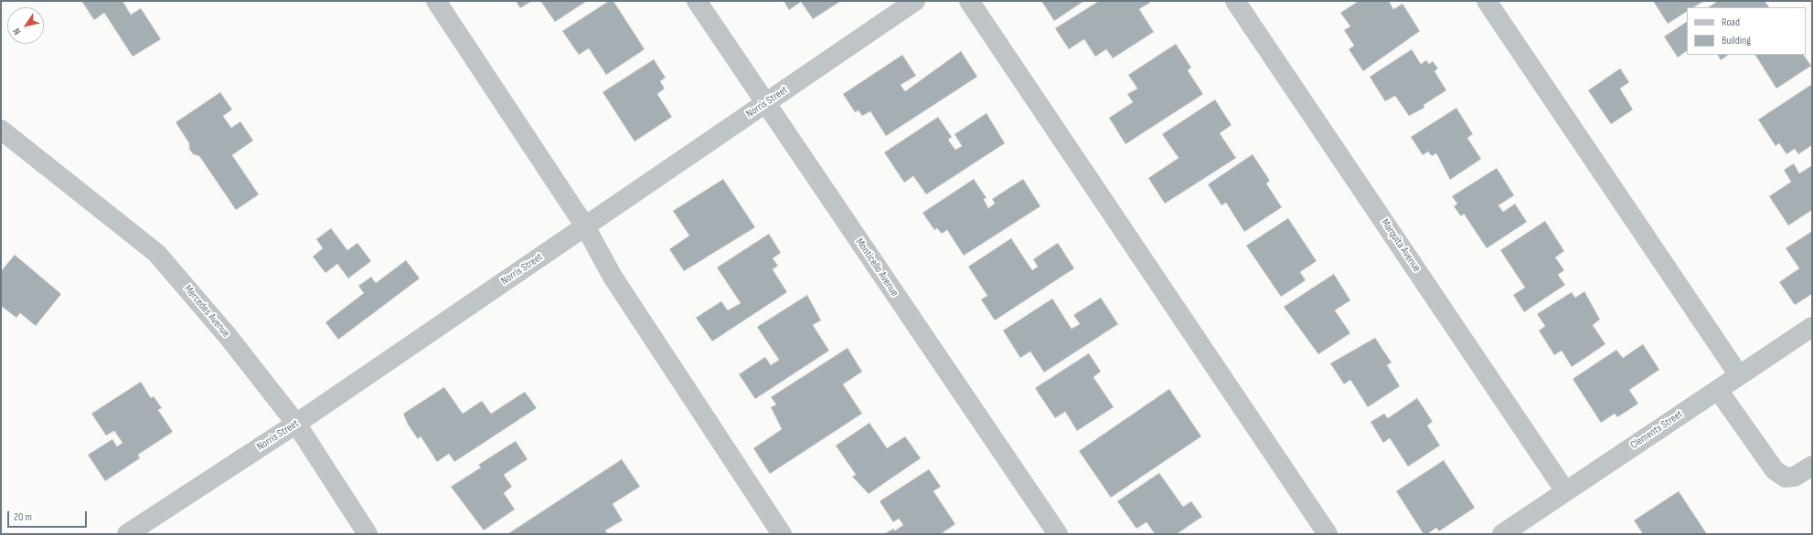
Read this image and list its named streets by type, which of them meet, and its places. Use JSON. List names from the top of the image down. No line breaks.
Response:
{"streets":{"street":["Norris Street","Marquita Avenue","Monticello Avenue","Mercedes Avenue","Clements Street"]},"crossings":[["Norris Street","Monticello Avenue"],["Norris Street","Mercedes Avenue"],["Marquita Avenue","Clements Street"]],"legend":["Road","Building"],"scale_bar":"20 m","north":"bottom left"}
